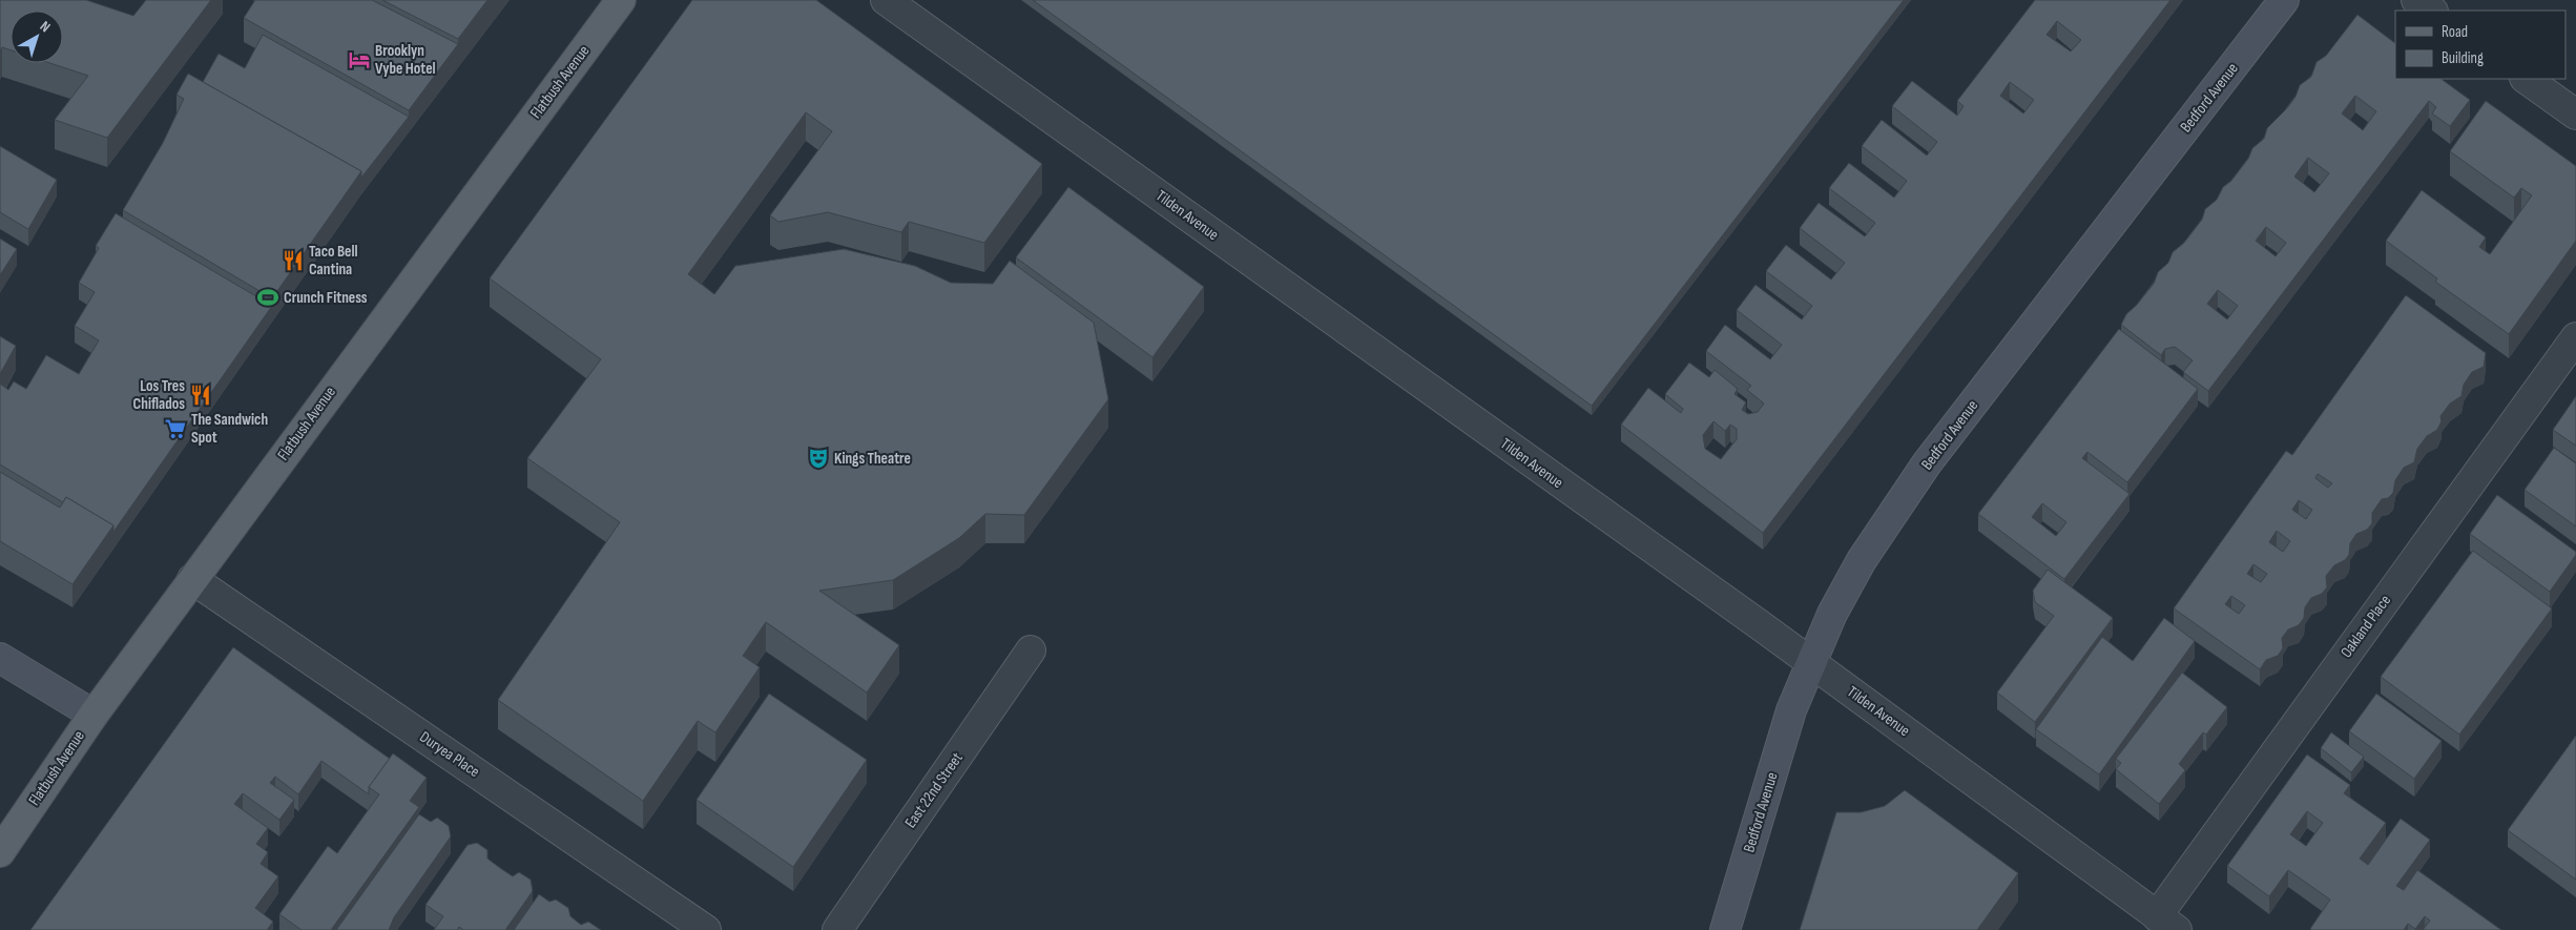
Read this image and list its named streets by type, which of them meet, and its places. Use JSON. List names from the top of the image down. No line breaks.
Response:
{"streets":{"main road":["Flatbush Avenue"],"street":["Bedford Avenue","Tilden Avenue","Oakland Place","Duryea Place","East 22nd Street"]},"crossings":[["Flatbush Avenue","Duryea Place"],["Bedford Avenue","Tilden Avenue"],["Tilden Avenue","Oakland Place"]],"places":{"hotel":["Brooklyn Vybe Hotel"],"restaurant":["Taco Bell Cantina","Los Tres Chiflados"],"sports":["Crunch Fitness"],"supermarket":["The Sandwich Spot"],"theatre":["Kings Theatre"]},"legend":["Road","Building"],"north":"top right"}
